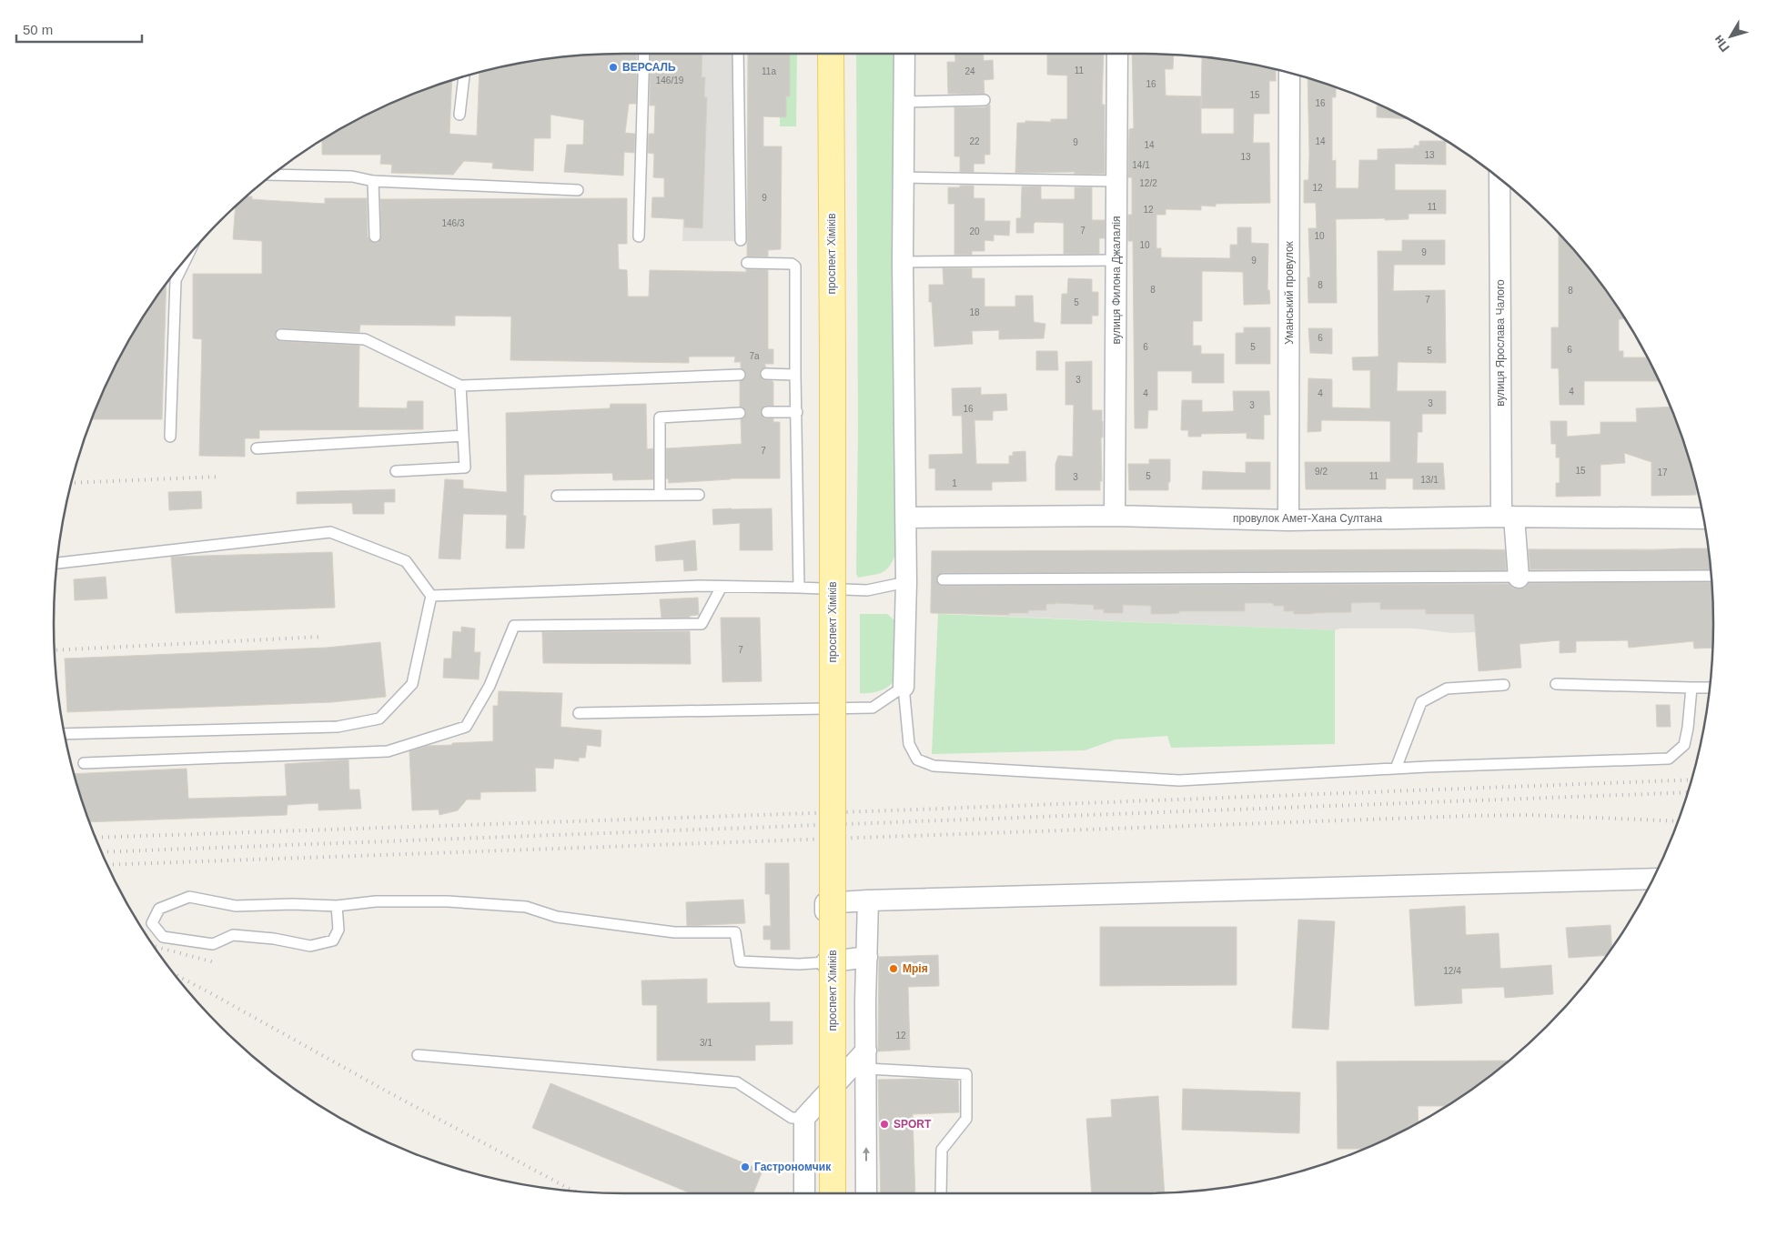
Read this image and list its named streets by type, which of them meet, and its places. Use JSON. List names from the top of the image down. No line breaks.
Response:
{"streets":{"main road":["проспект Хіміків"],"street":["вулиця Филона Джалалія","Уманський провулок","вулиця Ярослава Чалого","провулок Амет-Хана Султана"]},"crossings":[["вулиця Филона Джалалія","провулок Амет-Хана Султана"],["Уманський провулок","провулок Амет-Хана Султана"],["вулиця Ярослава Чалого","провулок Амет-Хана Султана"]],"places":["ВЕРСАЛЬ","Мрія","SPORT","Гастрономчик"],"house_numbers":["11","11а","24","146/19","16","15","16","22","14","9","14","13","13","14/1","12/2","12","9","11","12","146/3","7","20","10","10","9","9","8","8","8","7","5","18","6","6","5","6","5","7а","3","4","4","4","3","3","16","7","15","9/2","17","5","11","3","13/1","1","7","12/4","12","3/1"],"scale_bar":"50 m","north":"bottom left"}
